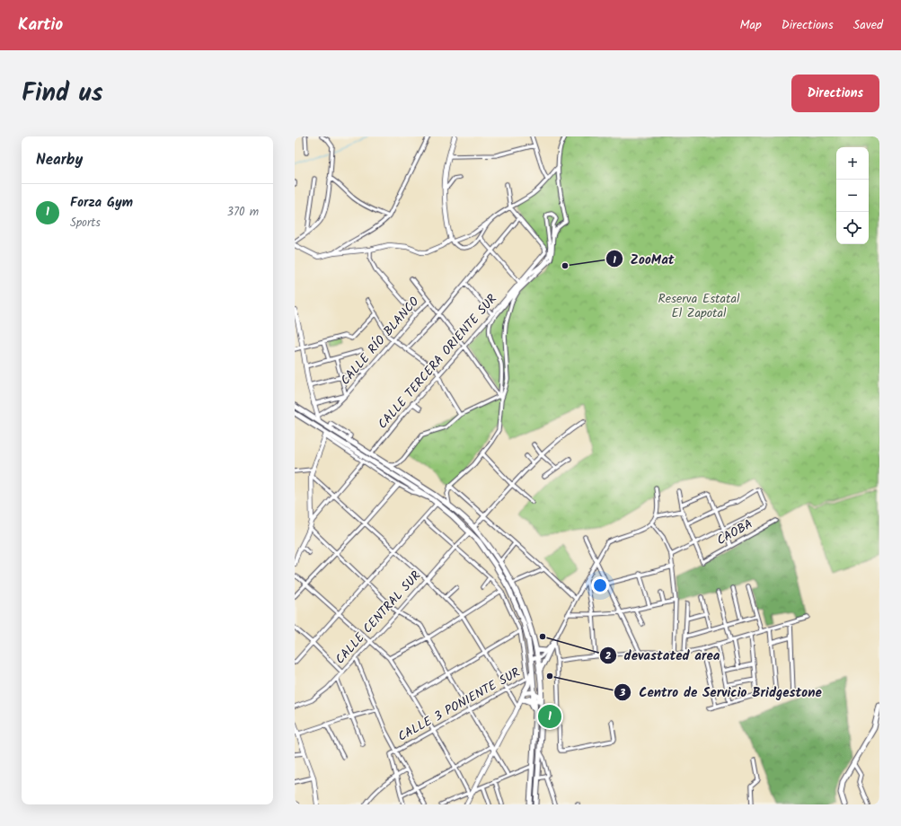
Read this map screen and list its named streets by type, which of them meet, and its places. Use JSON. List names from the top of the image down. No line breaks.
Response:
{"streets":{"street":["CALLE RÍO BLANCO","CALLE TERCERA ORIENTE SUR","CAOBA","CALLE CENTRAL SUR","CALLE 3 PONIENTE SUR"]},"parks":["Reserva Estatal El Zapotal"],"places":["ZooMat","devastated area","Centro de Servicio Bridgestone"],"page":{"header":"Kartio","nav":["Map","Directions","Saved"],"title":"Find us","buttons":"Directions","heading":"Nearby","map_buttons":["+","−"],"list":[{"mark":"1","name":"Forza Gym","note":"Sports","value":"370 m"}],"pins":"1"}}
